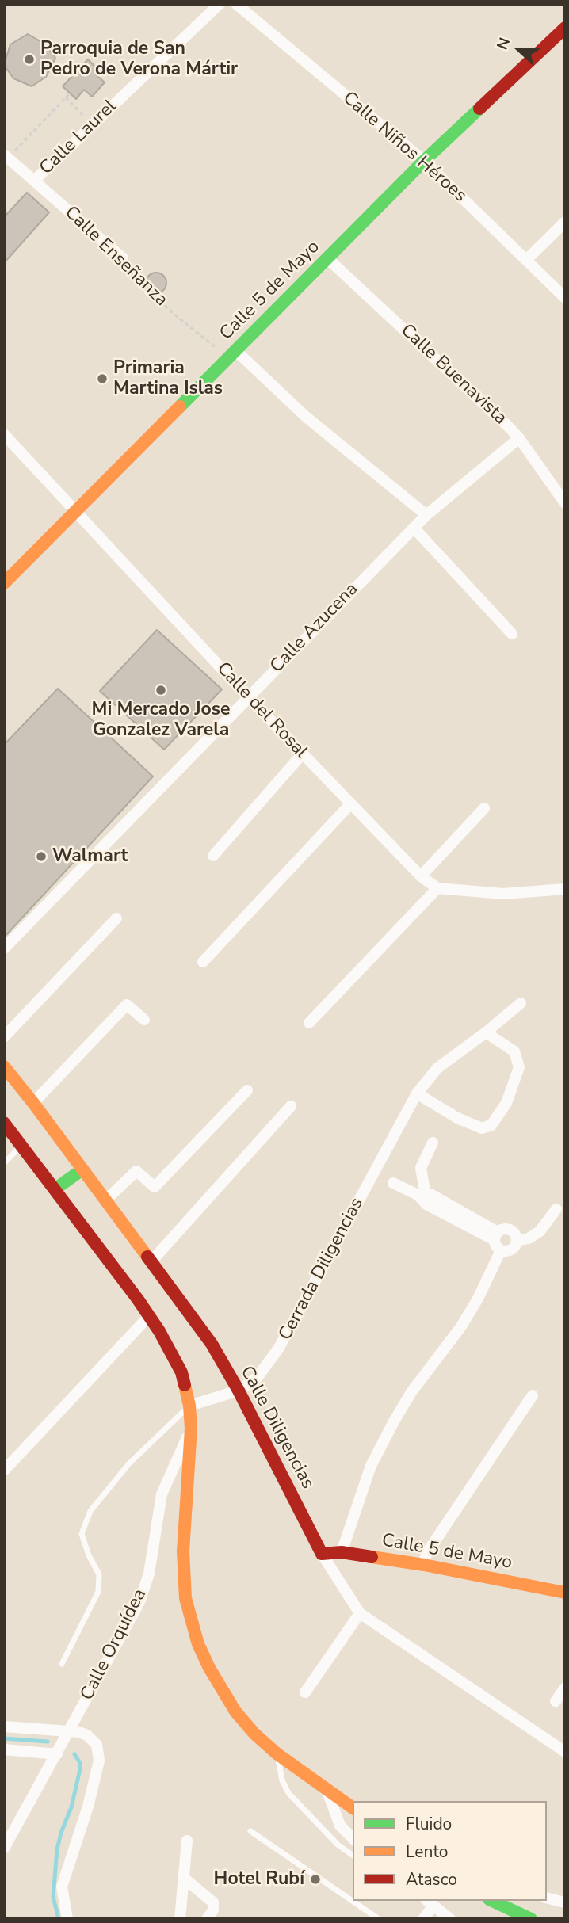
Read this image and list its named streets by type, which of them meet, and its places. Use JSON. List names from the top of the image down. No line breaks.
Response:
{"streets":{"street":["Calle Laurel","Calle Niños Héroes","Calle Enseñanza","Calle 5 de Mayo","Calle Buenavista","Calle Azucena","Calle del Rosal","Cerrada Diligencias","Calle Diligencias","Calle Orquídea"]},"crossings":[["Calle Laurel","Calle Enseñanza"],["Calle Niños Héroes","Calle 5 de Mayo"],["Calle Enseñanza","Calle 5 de Mayo"],["Calle 5 de Mayo","Calle Buenavista"],["Calle 5 de Mayo","Calle del Rosal"],["Calle 5 de Mayo","Calle Diligencias"],["Calle Buenavista","Calle Azucena"],["Calle Azucena","Calle del Rosal"],["Cerrada Diligencias","Calle Diligencias"]],"places":["Parroquia de San Pedro de Verona Mártir","Primaria Martina Islas","Mi Mercado Jose Gonzalez Varela","Walmart","Hotel Rubí"],"legend":["Fluido","Lento","Atasco"],"north":"left"}
